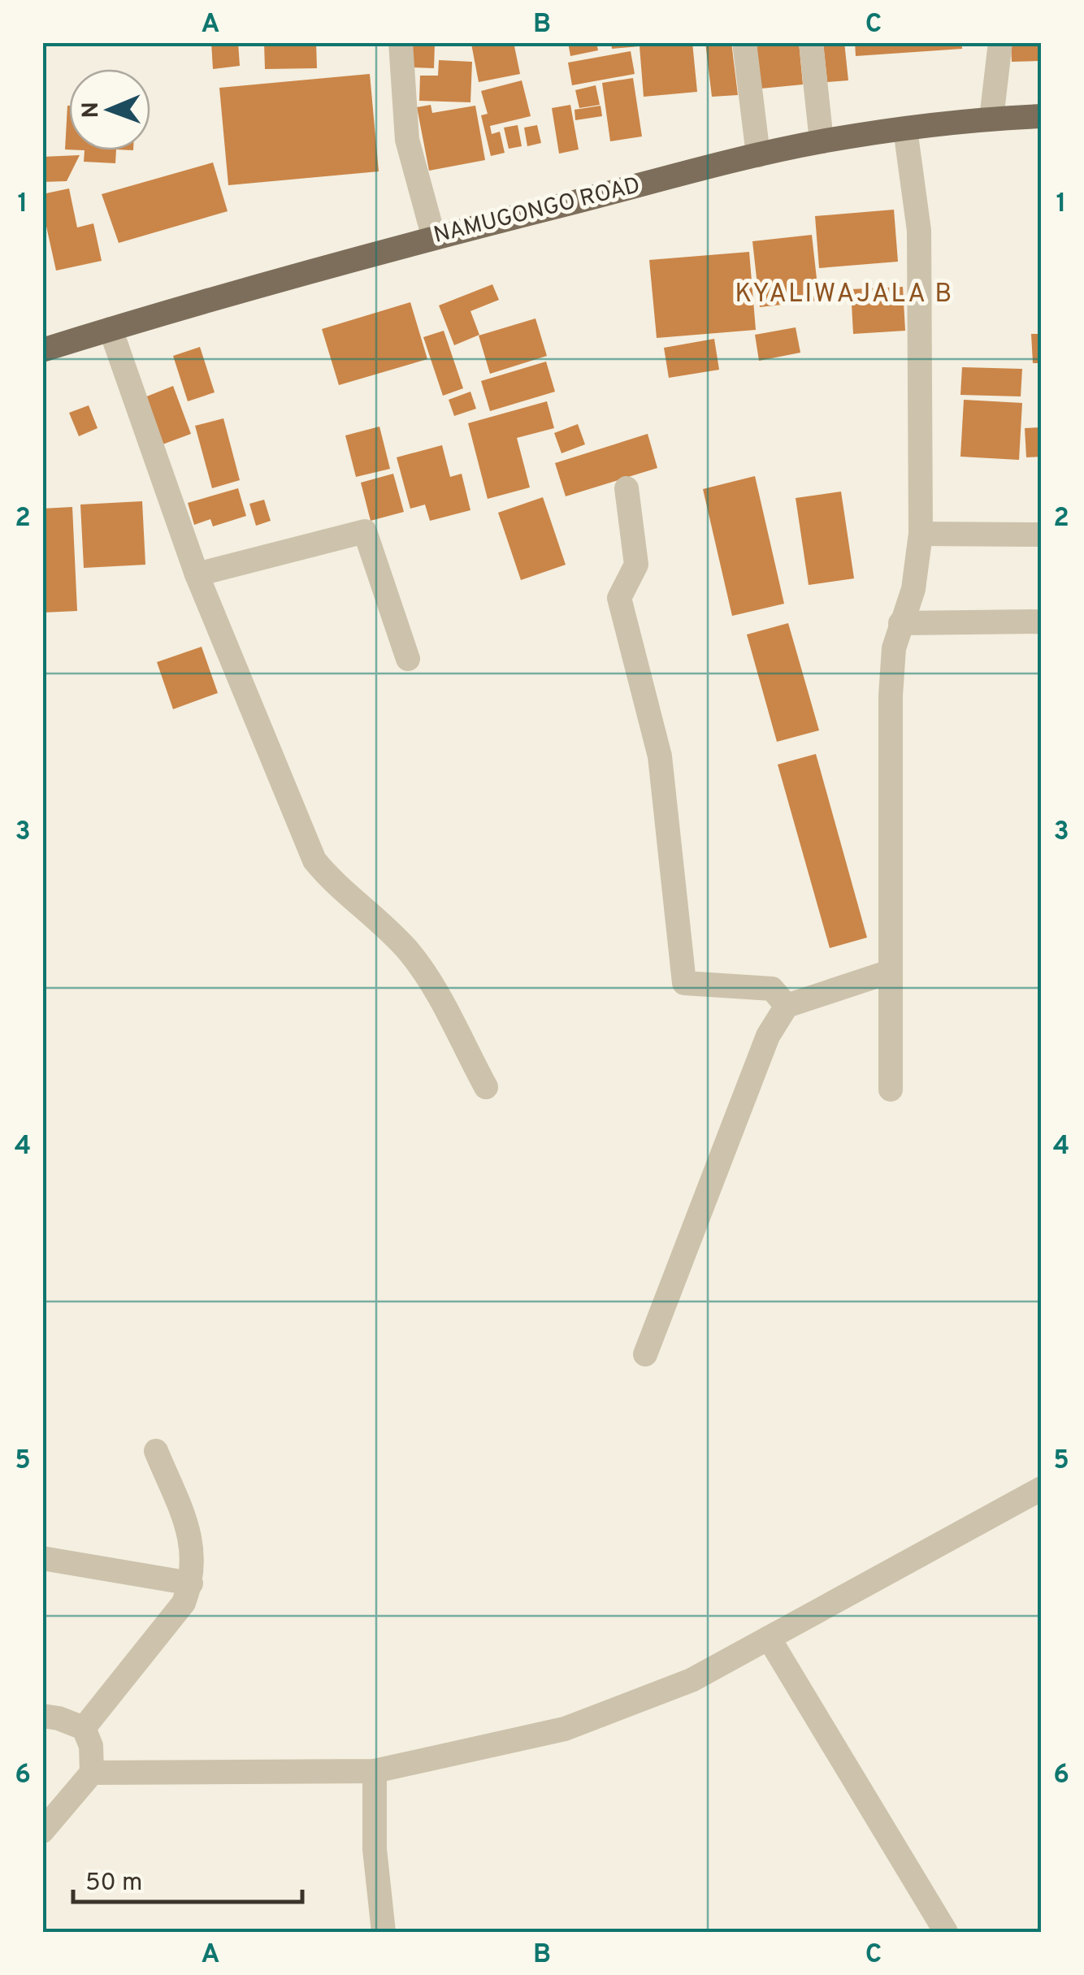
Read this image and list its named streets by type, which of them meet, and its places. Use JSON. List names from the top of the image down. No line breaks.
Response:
{"streets":{"main road":["NAMUGONGO ROAD"]},"districts":["KYALIWAJALA B"],"scale_bar":"50 m","north":"left","grid":{"columns":["A","B","C"],"rows":["1","2","3","4","5","6"]}}
